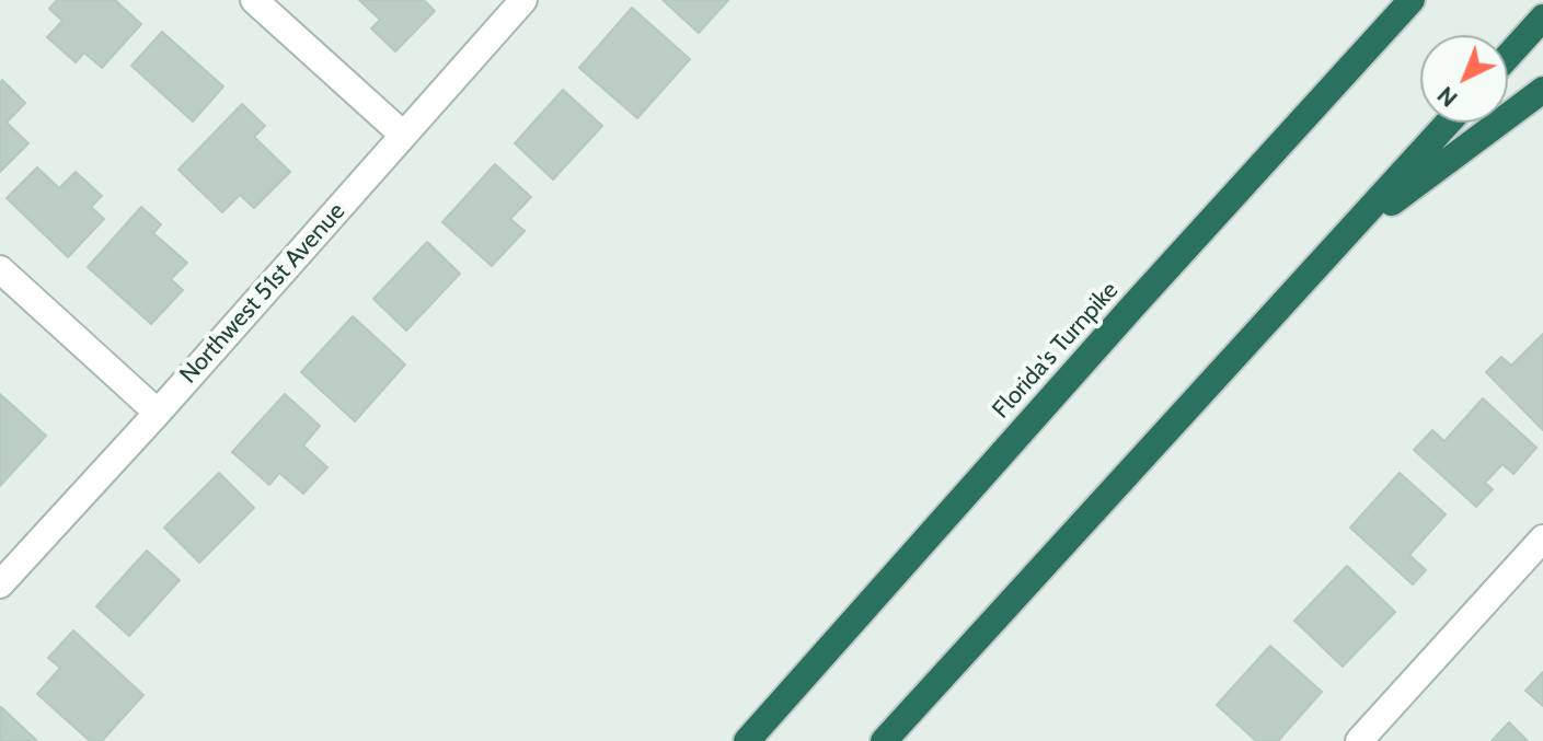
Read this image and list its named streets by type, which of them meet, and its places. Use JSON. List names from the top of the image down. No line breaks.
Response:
{"streets":{"highway":["Florida's Turnpike"],"street":["Northwest 51st Avenue"]},"north":"bottom left"}
